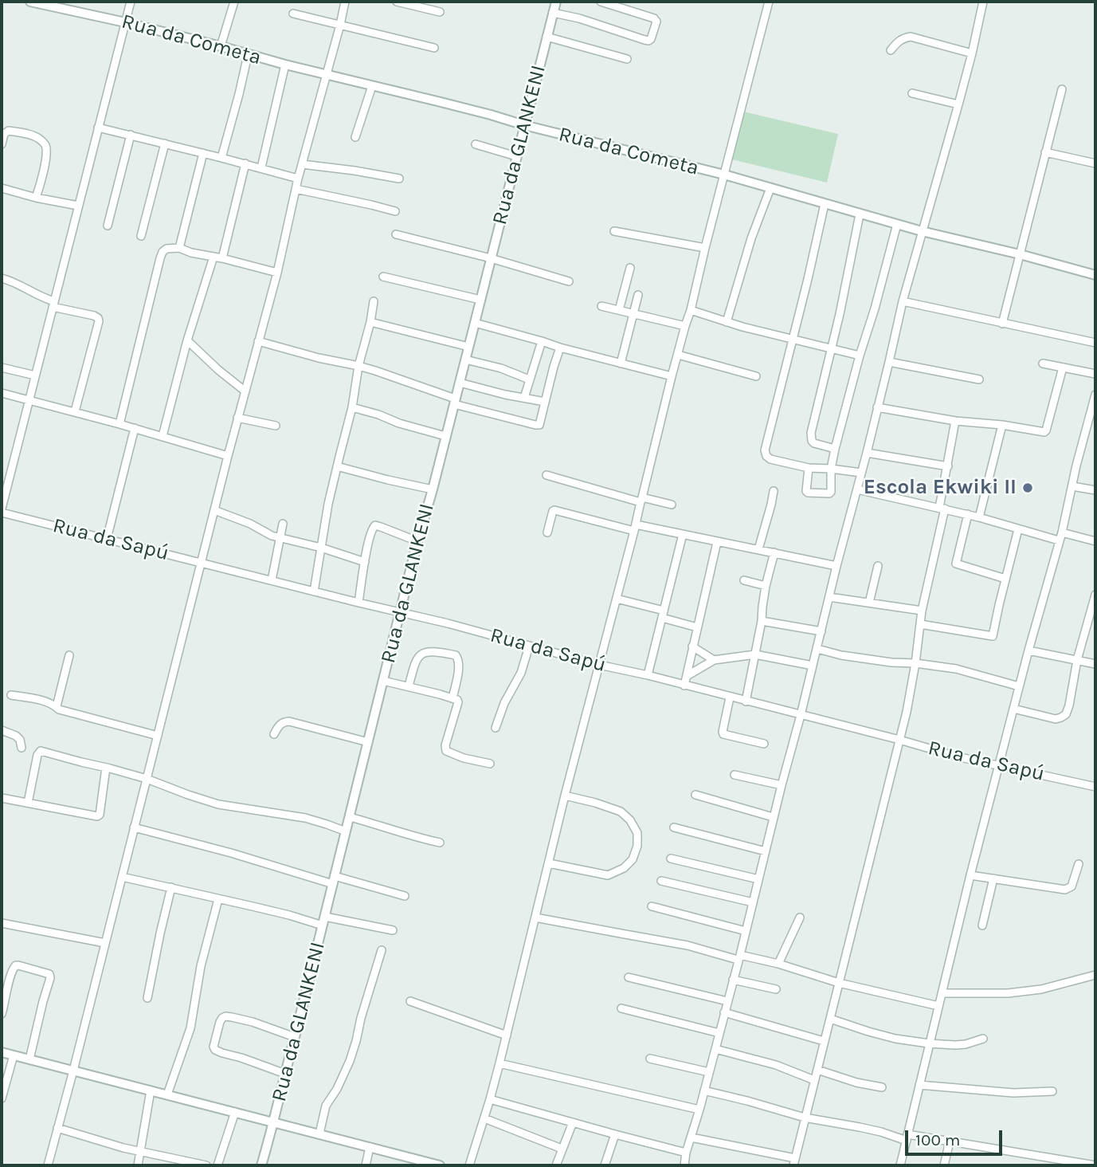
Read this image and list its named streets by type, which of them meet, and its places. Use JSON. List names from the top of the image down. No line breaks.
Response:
{"streets":{"street":["Rua da Cometa","Rua da GLANKENI","Rua da Sapú"]},"crossings":[["Rua da Cometa","Rua da GLANKENI"],["Rua da GLANKENI","Rua da Sapú"]],"places":["Escola Ekwiki II"],"scale_bar":"100 m"}
